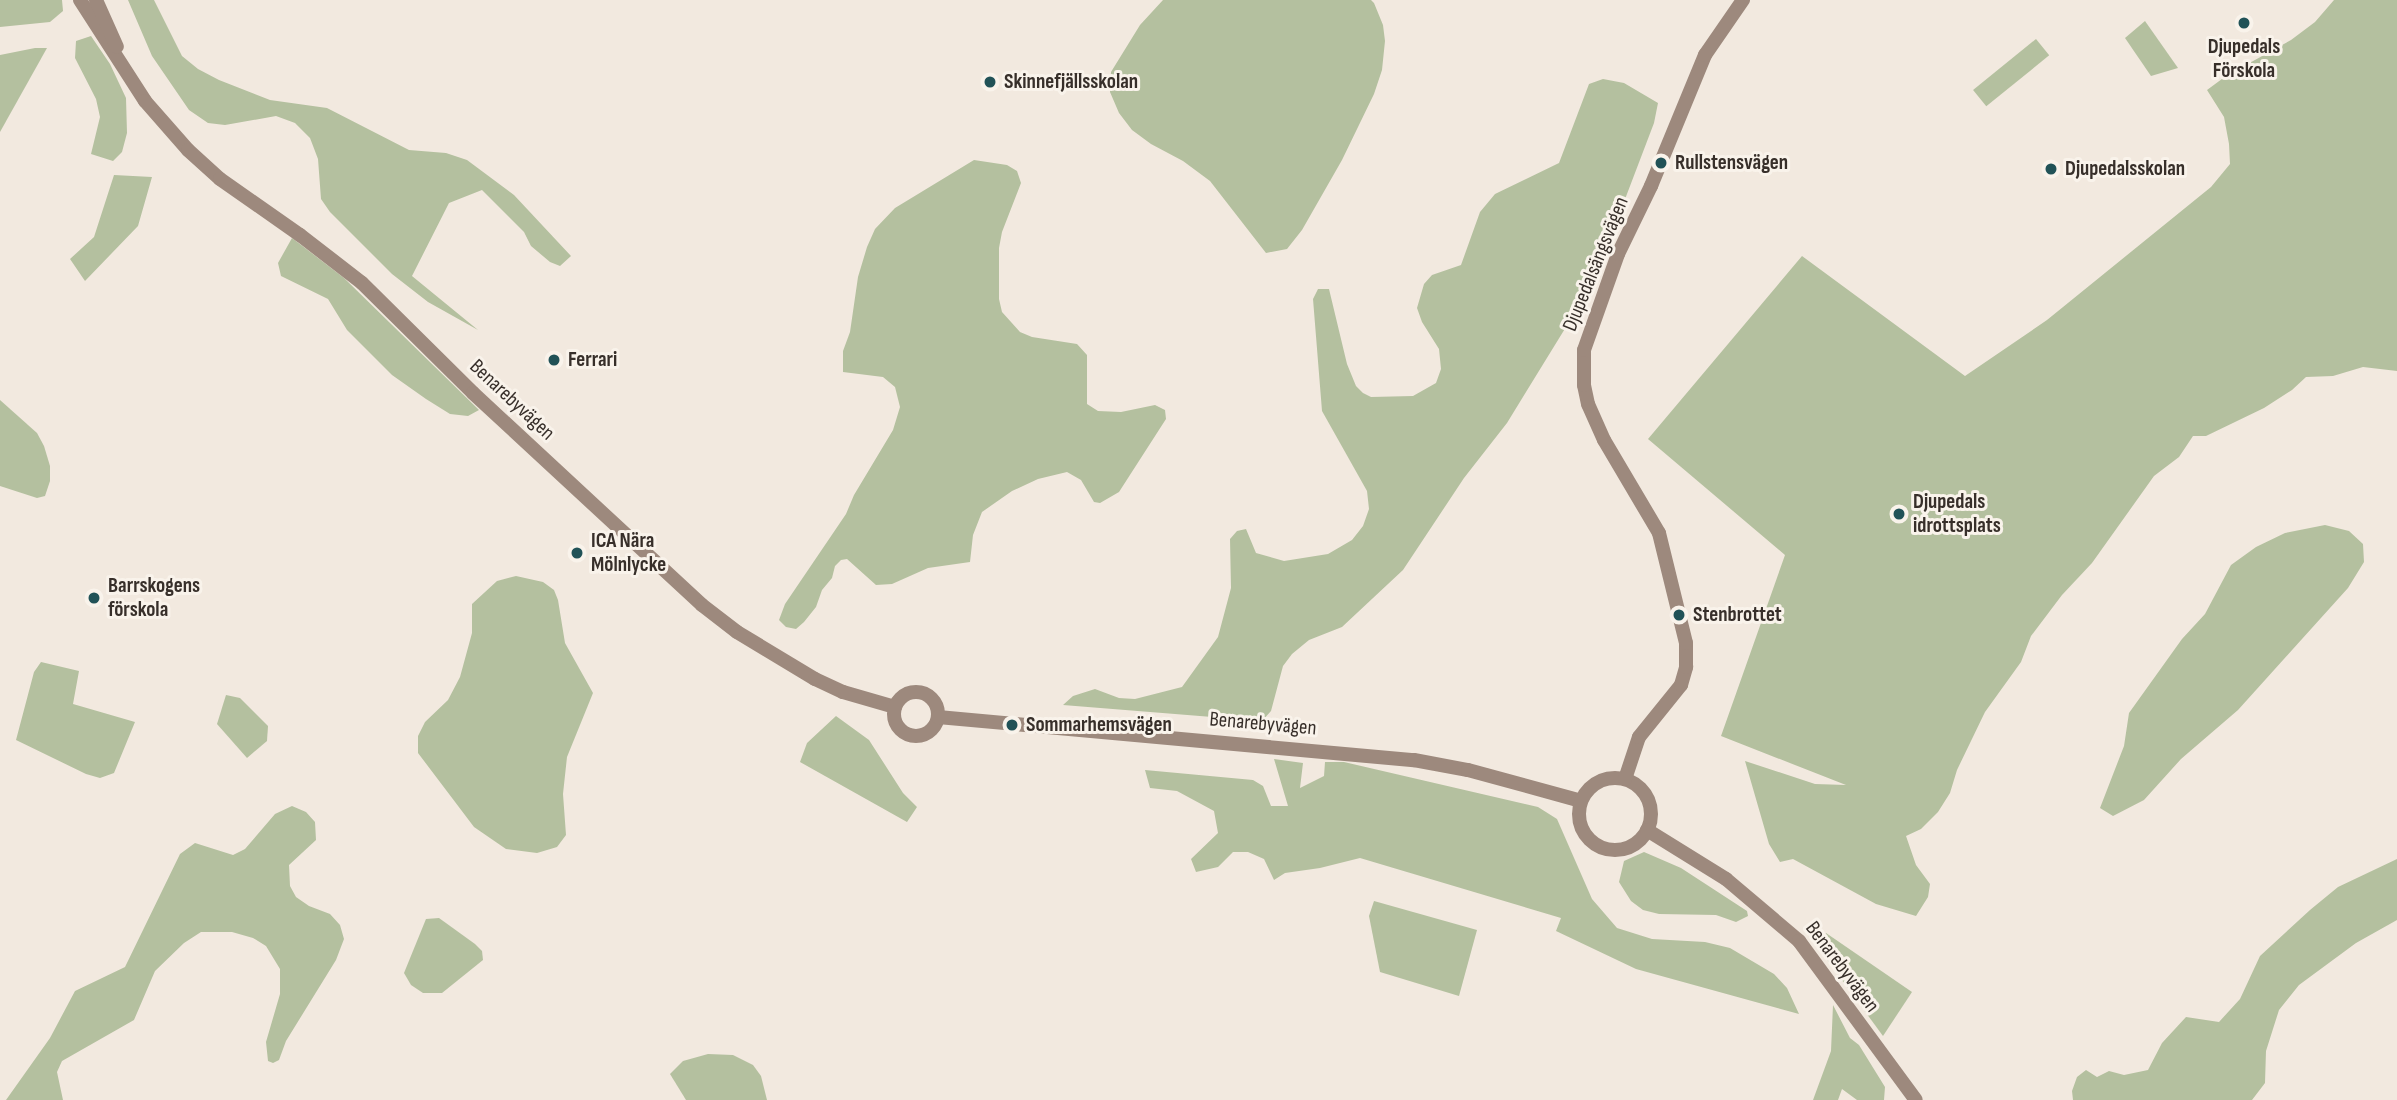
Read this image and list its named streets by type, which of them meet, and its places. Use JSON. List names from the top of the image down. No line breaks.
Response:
{"streets":{"street":["Djupedalsängsvägen","Benarebyvägen"]},"crossings":[["Djupedalsängsvägen","Benarebyvägen"]],"places":["Djupedals Förskola","Skinnefjällsskolan","Rullstensvägen","Djupedalsskolan","Ferrari","Djupedals idrottsplats","ICA Nära Mölnlycke","Barrskogens förskola","Stenbrottet","Sommarhemsvägen"]}
